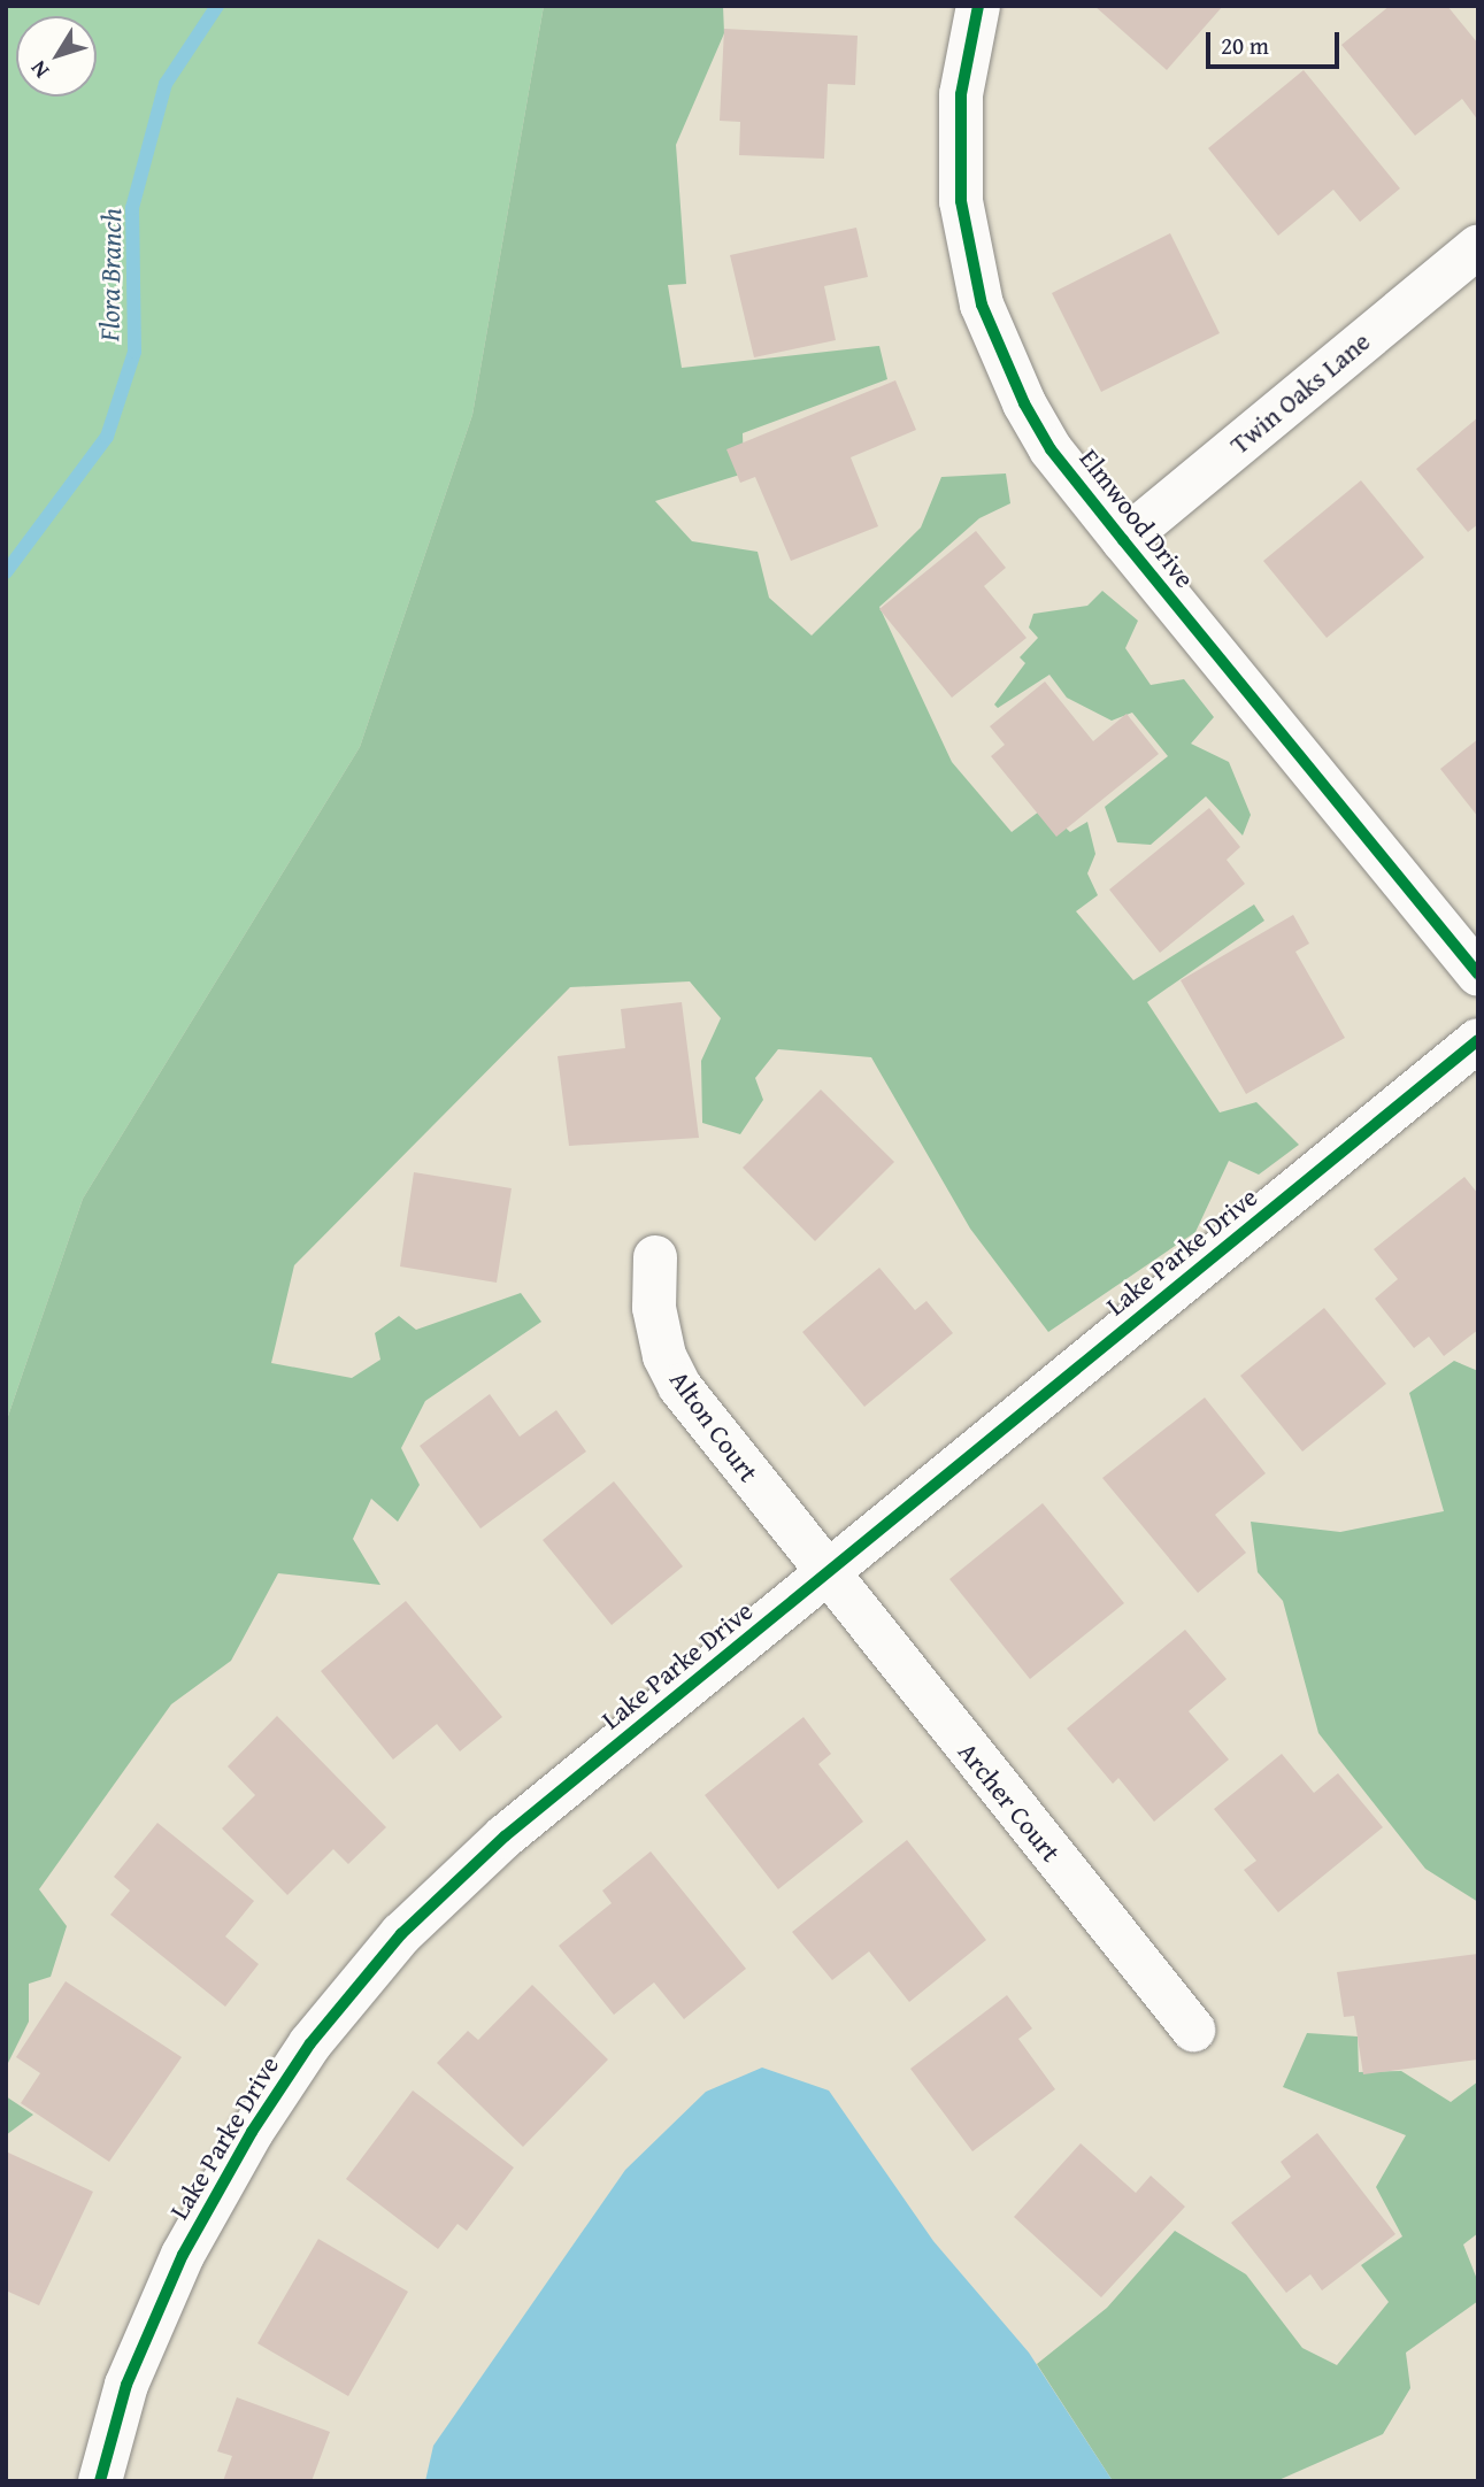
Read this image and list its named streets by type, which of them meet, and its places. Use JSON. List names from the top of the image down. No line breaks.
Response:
{"streets":{"street":["Twin Oaks Lane","Elmwood Drive","Lake Parke Drive","Alton Court","Archer Court"]},"crossings":[["Twin Oaks Lane","Elmwood Drive"],["Lake Parke Drive","Alton Court"],["Lake Parke Drive","Archer Court"],["Alton Court","Archer Court"]],"water":["Flora Branch"],"scale_bar":"20 m","north":"bottom left"}
